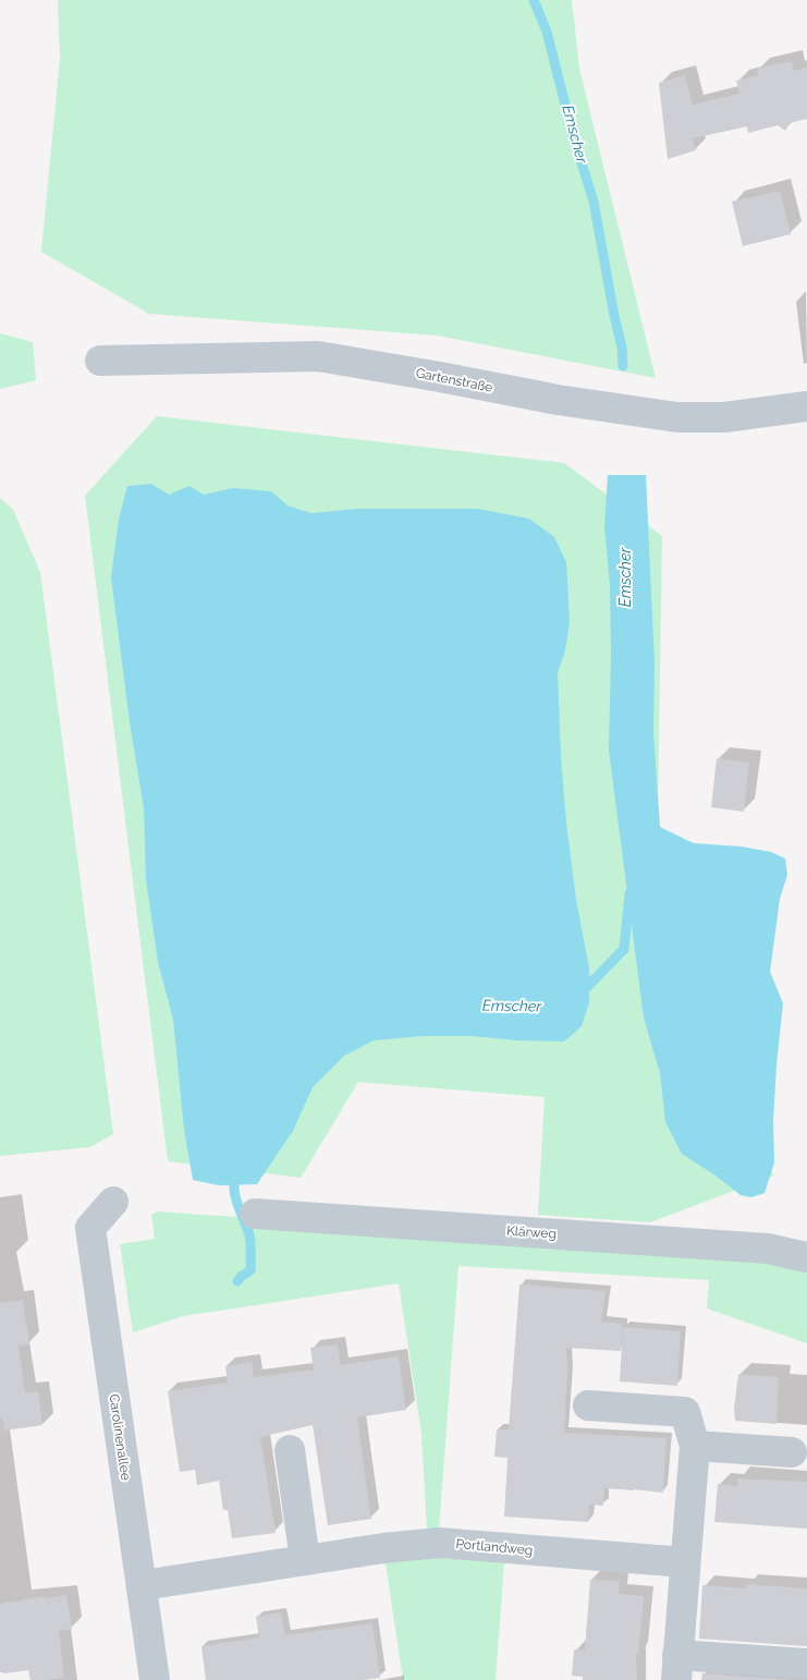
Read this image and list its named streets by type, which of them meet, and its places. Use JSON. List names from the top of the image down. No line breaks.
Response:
{"streets":{"street":["Gartenstraße","Klärweg","Carolinenallee","Portlandweg"]},"crossings":[["Carolinenallee","Portlandweg"]],"water":["Emscher"]}
